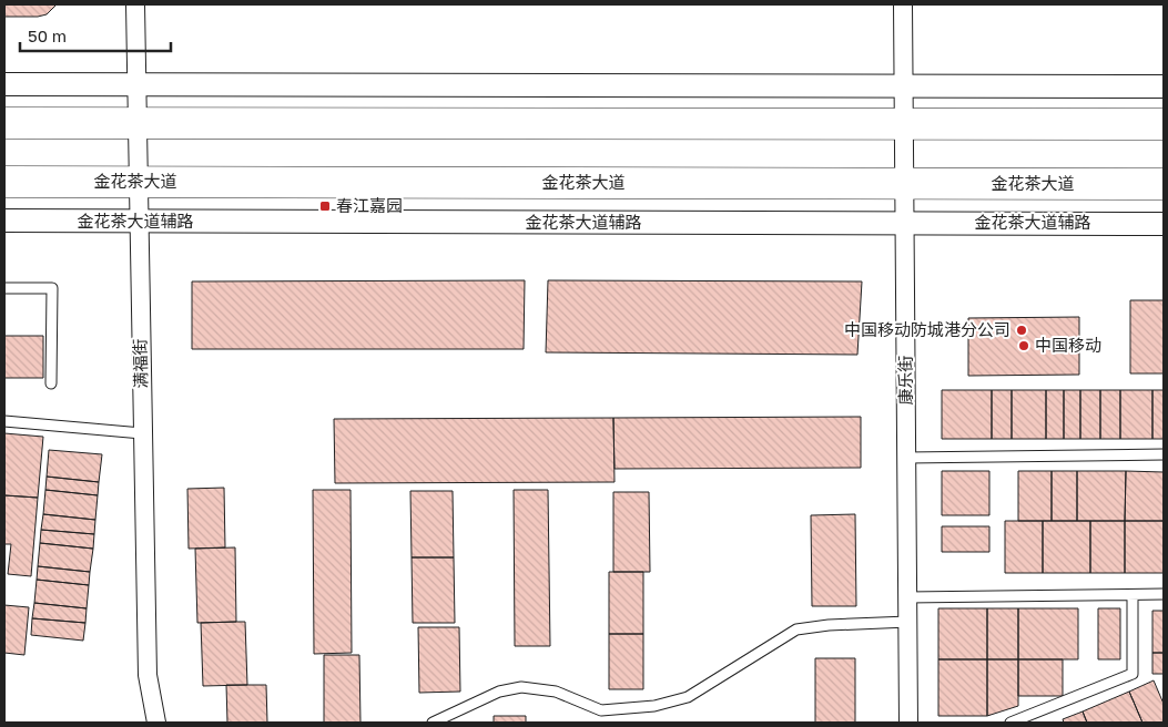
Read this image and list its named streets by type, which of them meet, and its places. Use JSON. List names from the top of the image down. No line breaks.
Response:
{"streets":{"highway":["金花茶大道"],"street":["金花茶大道辅路","满福街","康乐街"]},"crossings":[["金花茶大道","满福街"],["金花茶大道","康乐街"],["金花茶大道辅路","满福街"],["金花茶大道辅路","康乐街"]],"places":{"transit":["春江嘉园"],"other":["中国移动防城港分公司","中国移动"]},"scale_bar":"50 m"}
